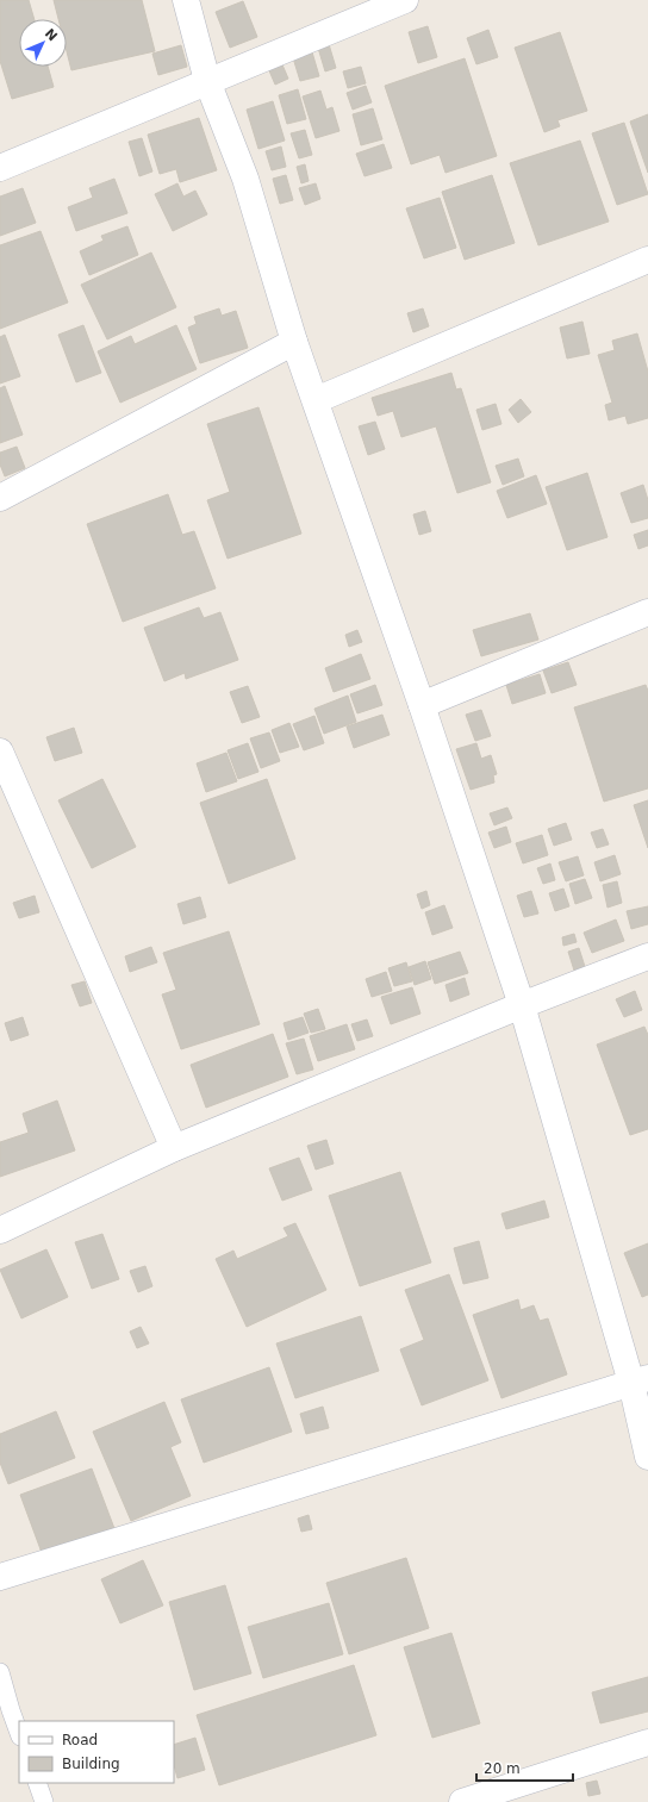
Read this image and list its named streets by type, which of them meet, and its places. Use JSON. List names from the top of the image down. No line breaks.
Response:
{"legend":["Road","Building"],"scale_bar":"20 m","north":"top right"}
